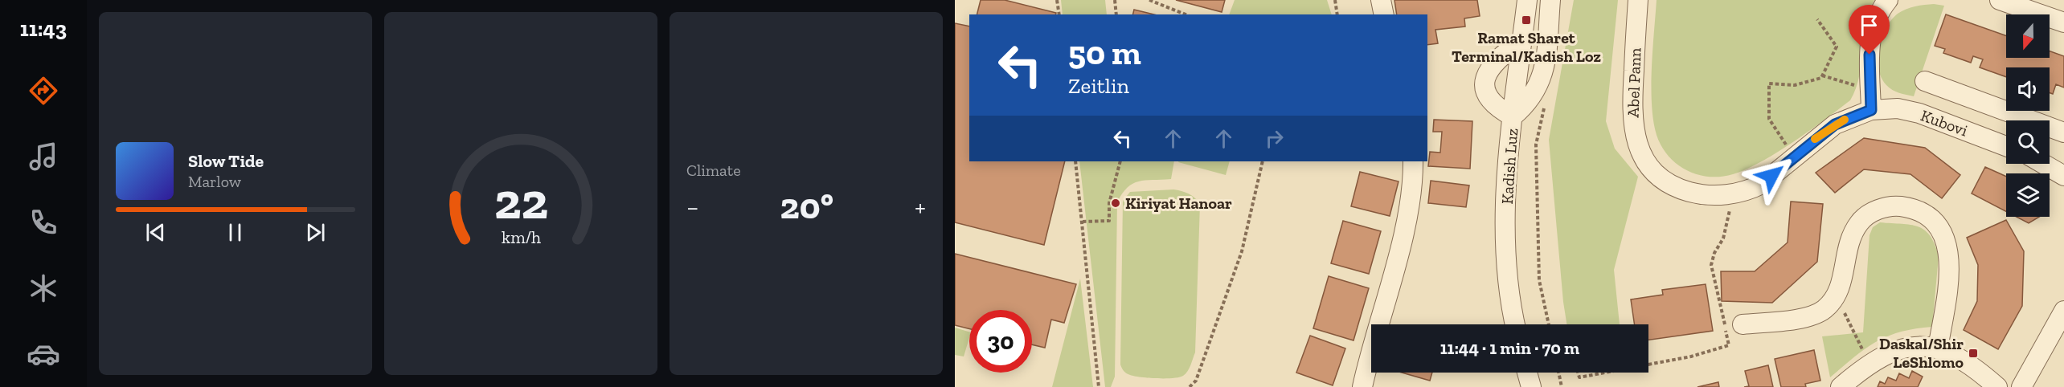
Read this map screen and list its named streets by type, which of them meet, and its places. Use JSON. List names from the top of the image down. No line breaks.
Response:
{"streets":{"street":["Abel Pann","Kubovi","Kadish Luz"]},"crossings":[["Abel Pann","Kubovi"]],"places":{"transit":["Ramat Sharet Terminal/Kadish Loz","Daskal/Shir LeShlomo"],"other":["Kiriyat Hanoar"]},"north":"bottom","page":{"tabs":"11:43","tile":"Climate","turn":["50 m","Zeitlin"],"song":["Slow Tide","Marlow"],"heat":["−","20°","+"],"limit":"30","trip":"11:44 · 1 min · 70 m","gauge":["22","km/h"]}}
